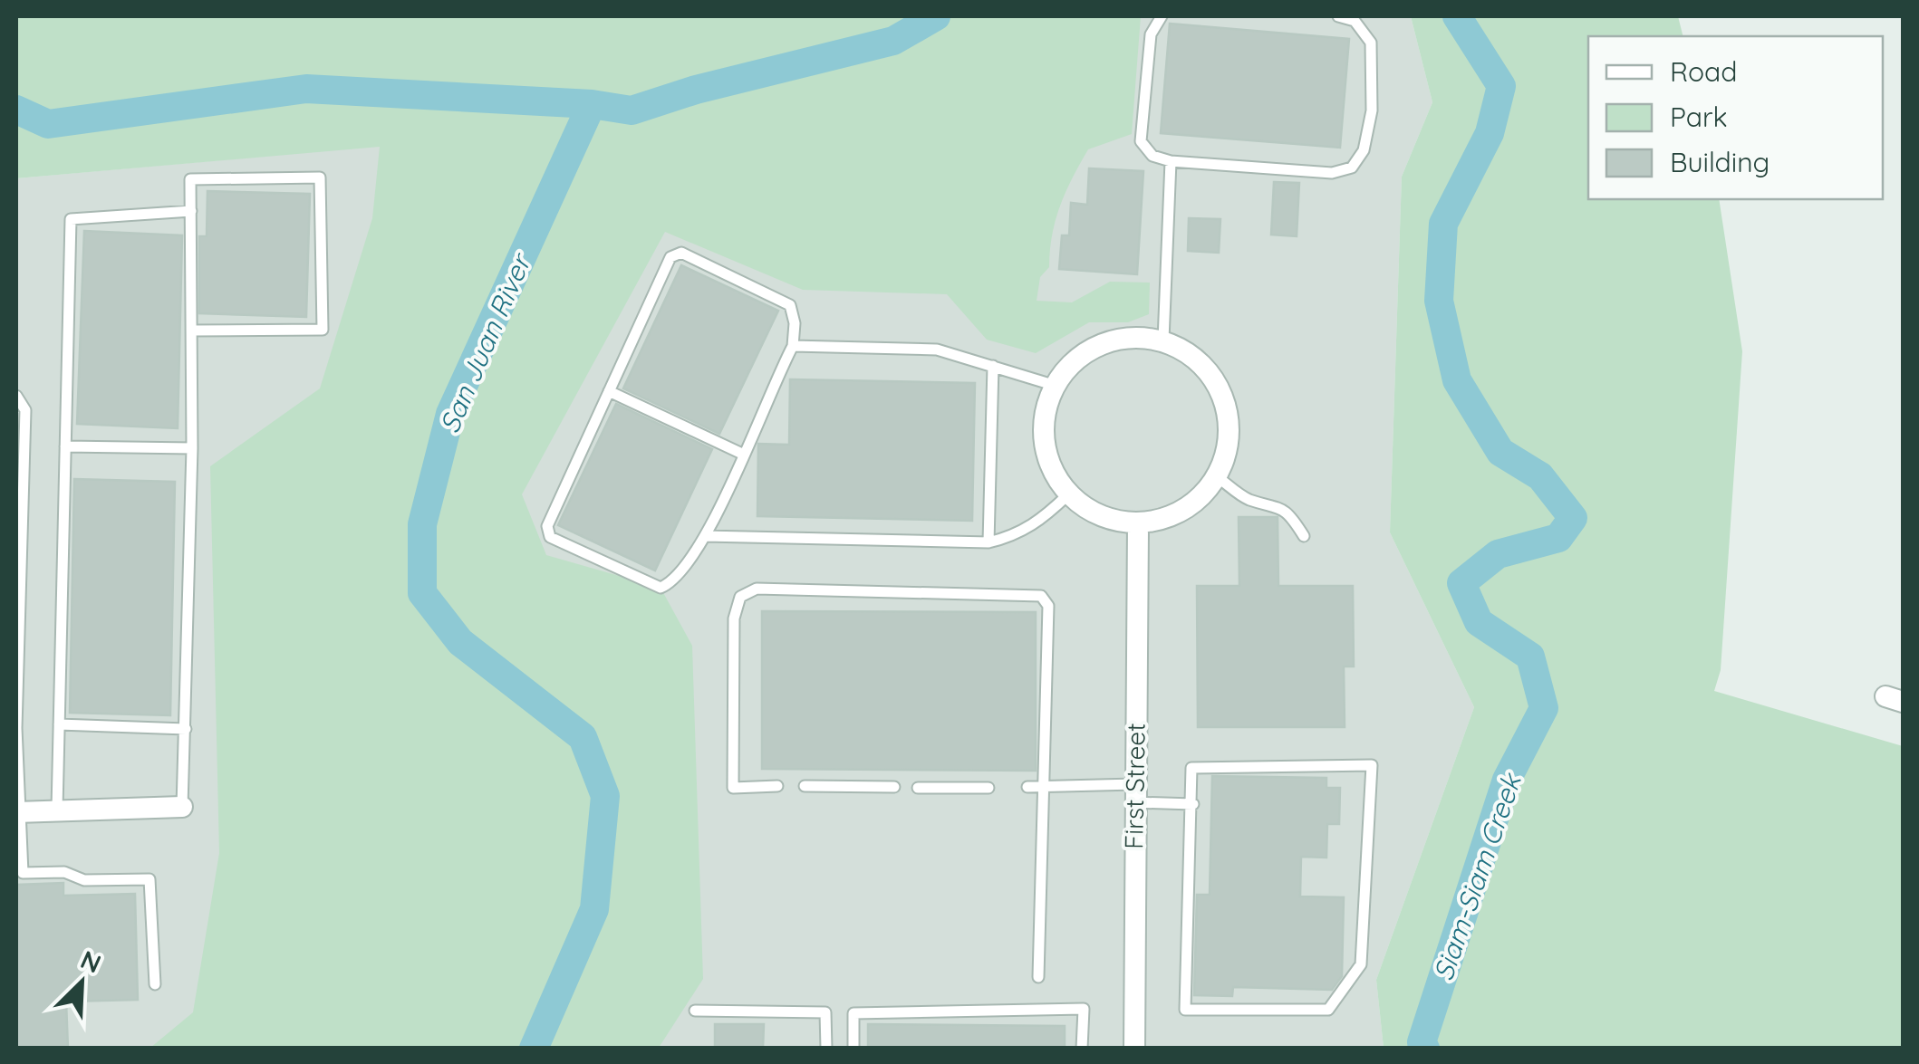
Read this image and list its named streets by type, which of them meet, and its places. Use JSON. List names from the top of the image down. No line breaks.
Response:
{"streets":{"street":["First Street"]},"water":["San Juan River","Siam-Siam Creek"],"legend":["Road","Park","Building"],"north":"top right"}
